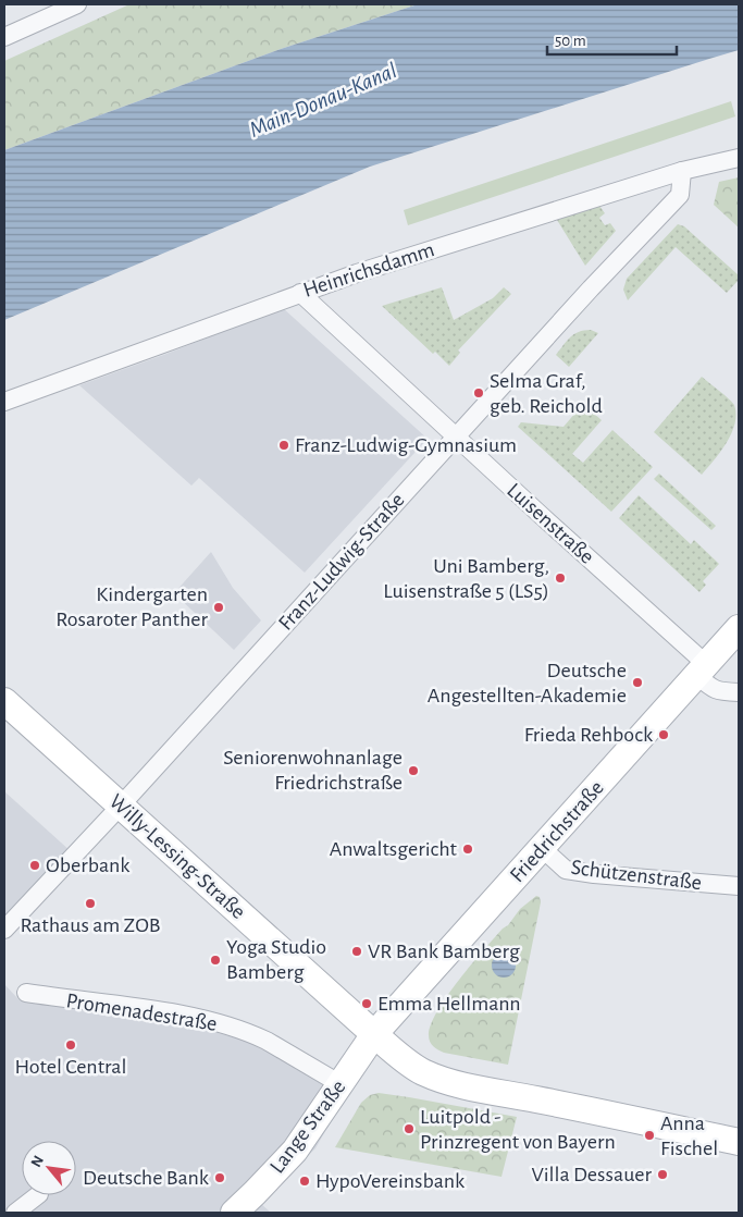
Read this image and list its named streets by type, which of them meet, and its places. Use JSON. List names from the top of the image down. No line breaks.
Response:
{"streets":{"street":["Heinrichsdamm","Luisenstraße","Franz-Ludwig-Straße","Friedrichstraße","Willy-Lessing-Straße","Schützenstraße","Promenadestraße","Lange Straße"]},"crossings":[["Heinrichsdamm","Luisenstraße"],["Heinrichsdamm","Franz-Ludwig-Straße"],["Luisenstraße","Franz-Ludwig-Straße"],["Luisenstraße","Friedrichstraße"],["Franz-Ludwig-Straße","Willy-Lessing-Straße"],["Friedrichstraße","Willy-Lessing-Straße"],["Friedrichstraße","Schützenstraße"],["Friedrichstraße","Lange Straße"],["Willy-Lessing-Straße","Lange Straße"],["Promenadestraße","Lange Straße"]],"water":["Main-Donau-Kanal"],"places":["Selma Graf, geb. Reichold","Franz-Ludwig-Gymnasium","Uni Bamberg, Luisenstraße 5 (LS5)","Kindergarten Rosaroter Panther","Deutsche Angestellten-Akademie","Frieda Rehbock","Seniorenwohnanlage Friedrichstraße","Anwaltsgericht","Oberbank","Rathaus am ZOB","VR Bank Bamberg","Yoga Studio Bamberg","Emma Hellmann","Hotel Central","Luitpold - Prinzregent von Bayern","Anna Fischel","Villa Dessauer","Deutsche Bank","HypoVereinsbank"],"scale_bar":"50 m","north":"top left"}
